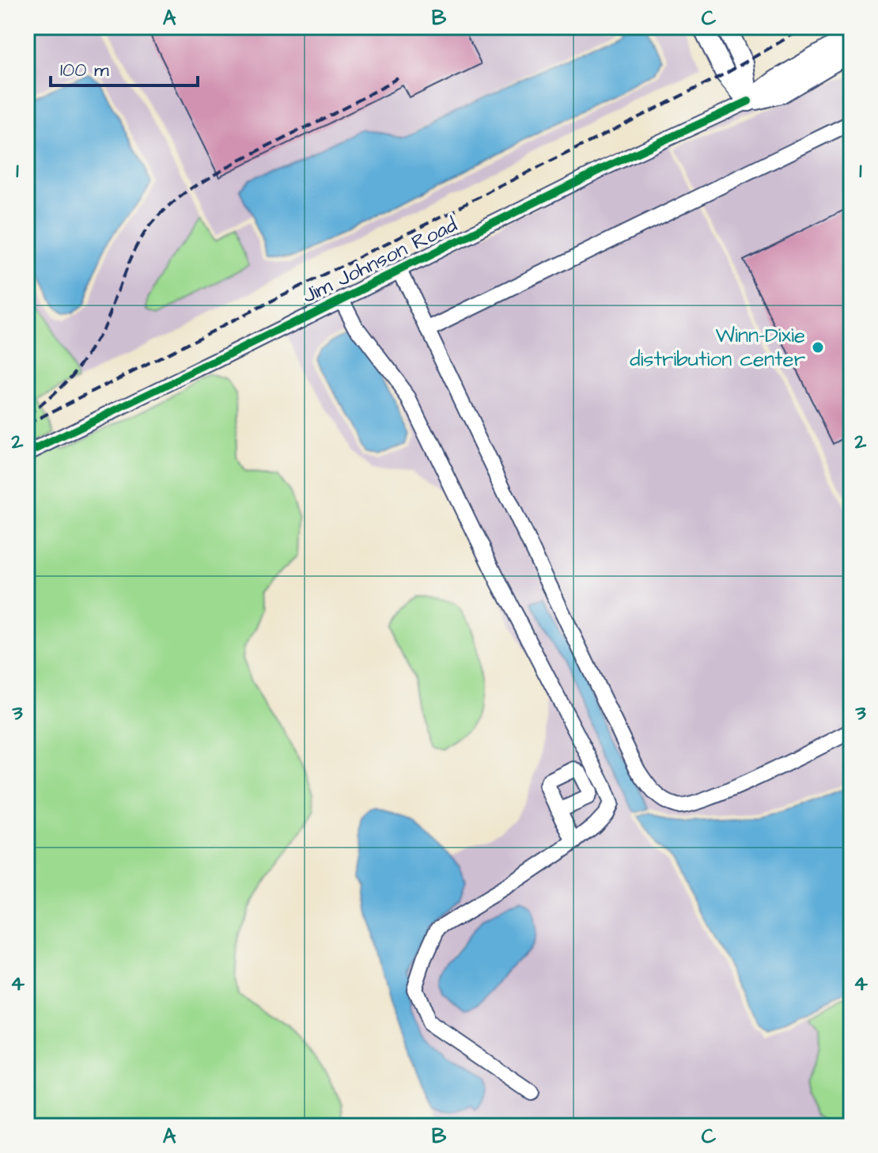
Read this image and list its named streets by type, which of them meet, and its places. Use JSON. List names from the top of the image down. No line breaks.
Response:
{"streets":{"main road":["Jim Johnson Road"]},"places":["Winn-Dixie distribution center"],"scale_bar":"100 m","grid":{"columns":["A","B","C"],"rows":["1","2","3","4"]}}
